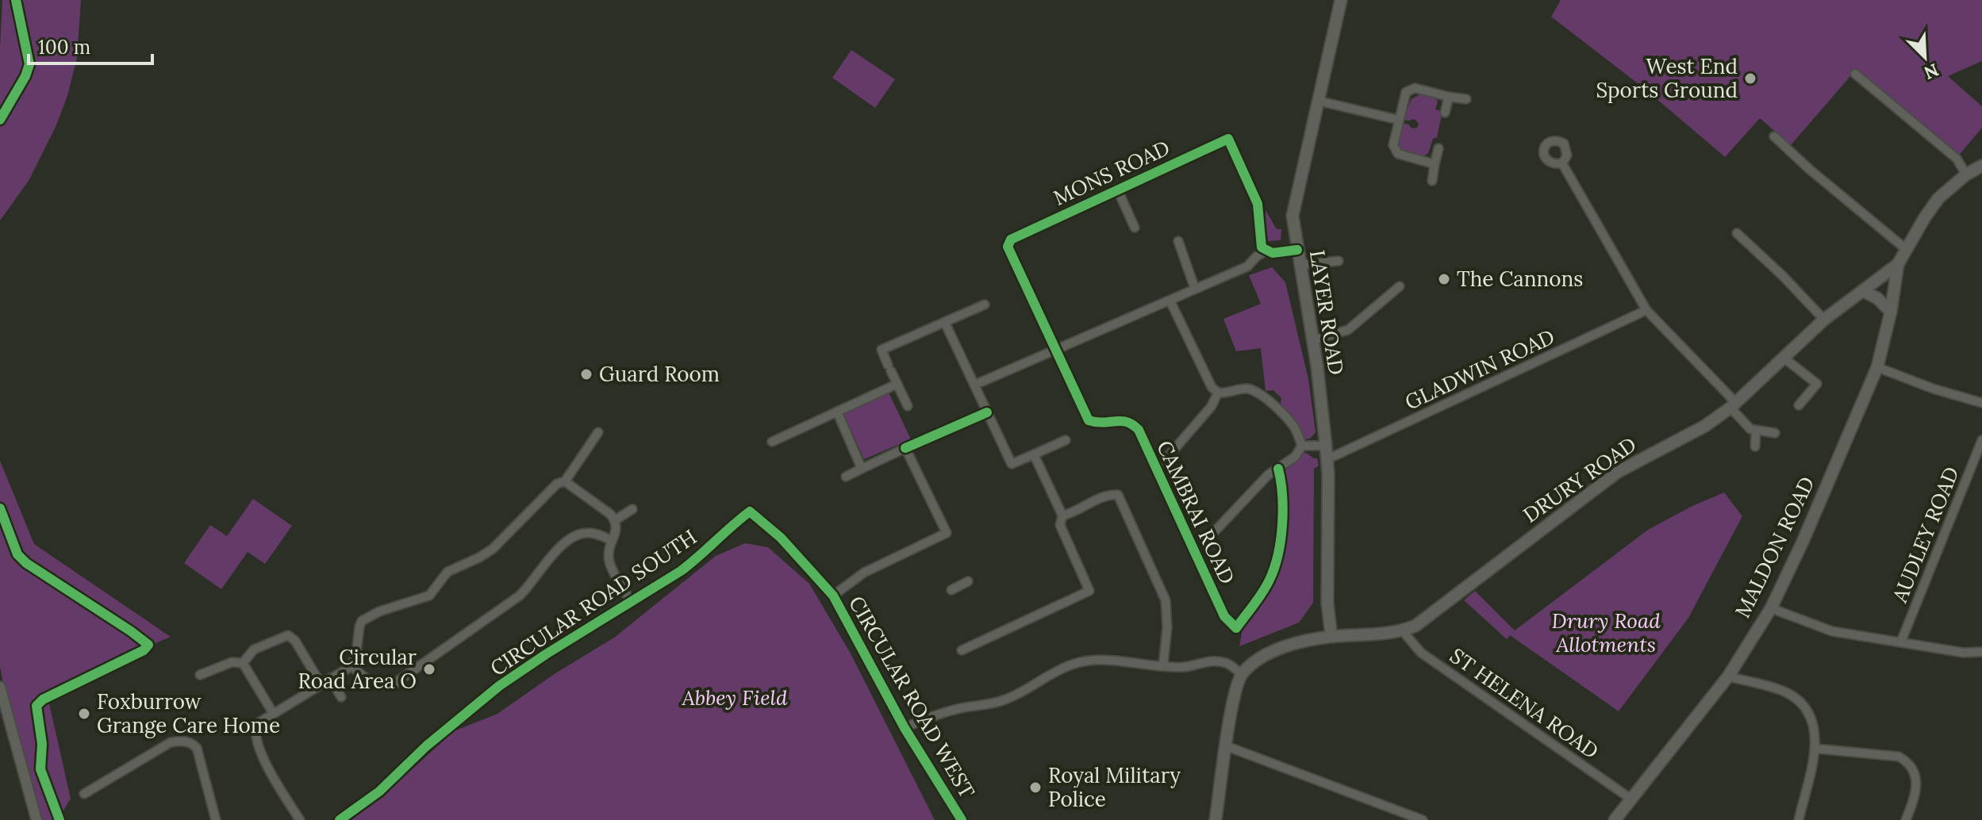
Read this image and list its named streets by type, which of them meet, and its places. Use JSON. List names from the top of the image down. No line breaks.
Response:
{"streets":{"main road":["LAYER ROAD","DRURY ROAD","MALDON ROAD"],"street":["MONS ROAD","GLADWIN ROAD","CAMBRAI ROAD","AUDLEY ROAD","CIRCULAR ROAD SOUTH","CIRCULAR ROAD WEST","ST HELENA ROAD"]},"crossings":[["MONS ROAD","CAMBRAI ROAD"],["LAYER ROAD","GLADWIN ROAD"],["LAYER ROAD","DRURY ROAD"],["DRURY ROAD","MALDON ROAD"],["DRURY ROAD","ST HELENA ROAD"],["MALDON ROAD","ST HELENA ROAD"],["CIRCULAR ROAD SOUTH","CIRCULAR ROAD WEST"]],"parks":["Drury Road Allotments","Abbey Field"],"places":["West End Sports Ground","The Cannons","Guard Room","Circular Road Area O","Foxburrow Grange Care Home","Royal Military Police"],"scale_bar":"100 m","north":"bottom right"}
